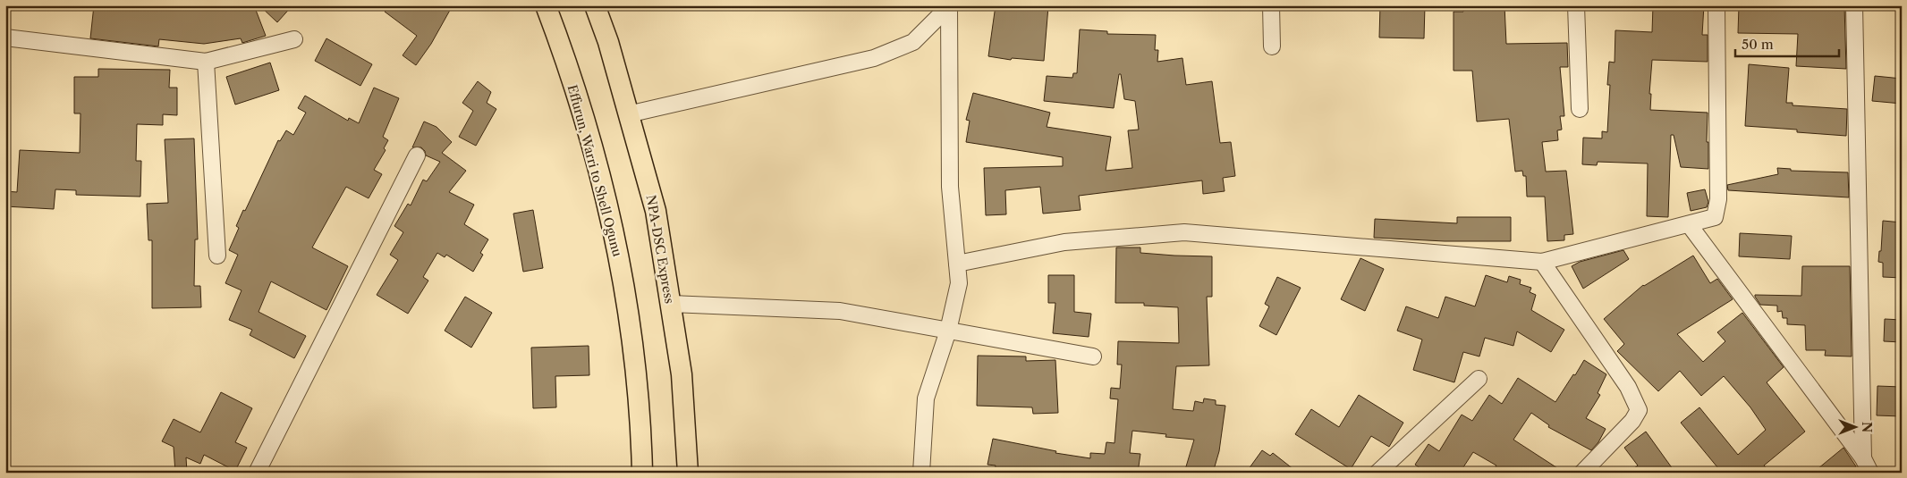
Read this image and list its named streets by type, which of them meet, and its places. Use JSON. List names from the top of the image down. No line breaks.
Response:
{"streets":{"main road":["Effurun, Warri to Shell Ogunu","NPA-DSC Express"]},"scale_bar":"50 m","north":"right"}
